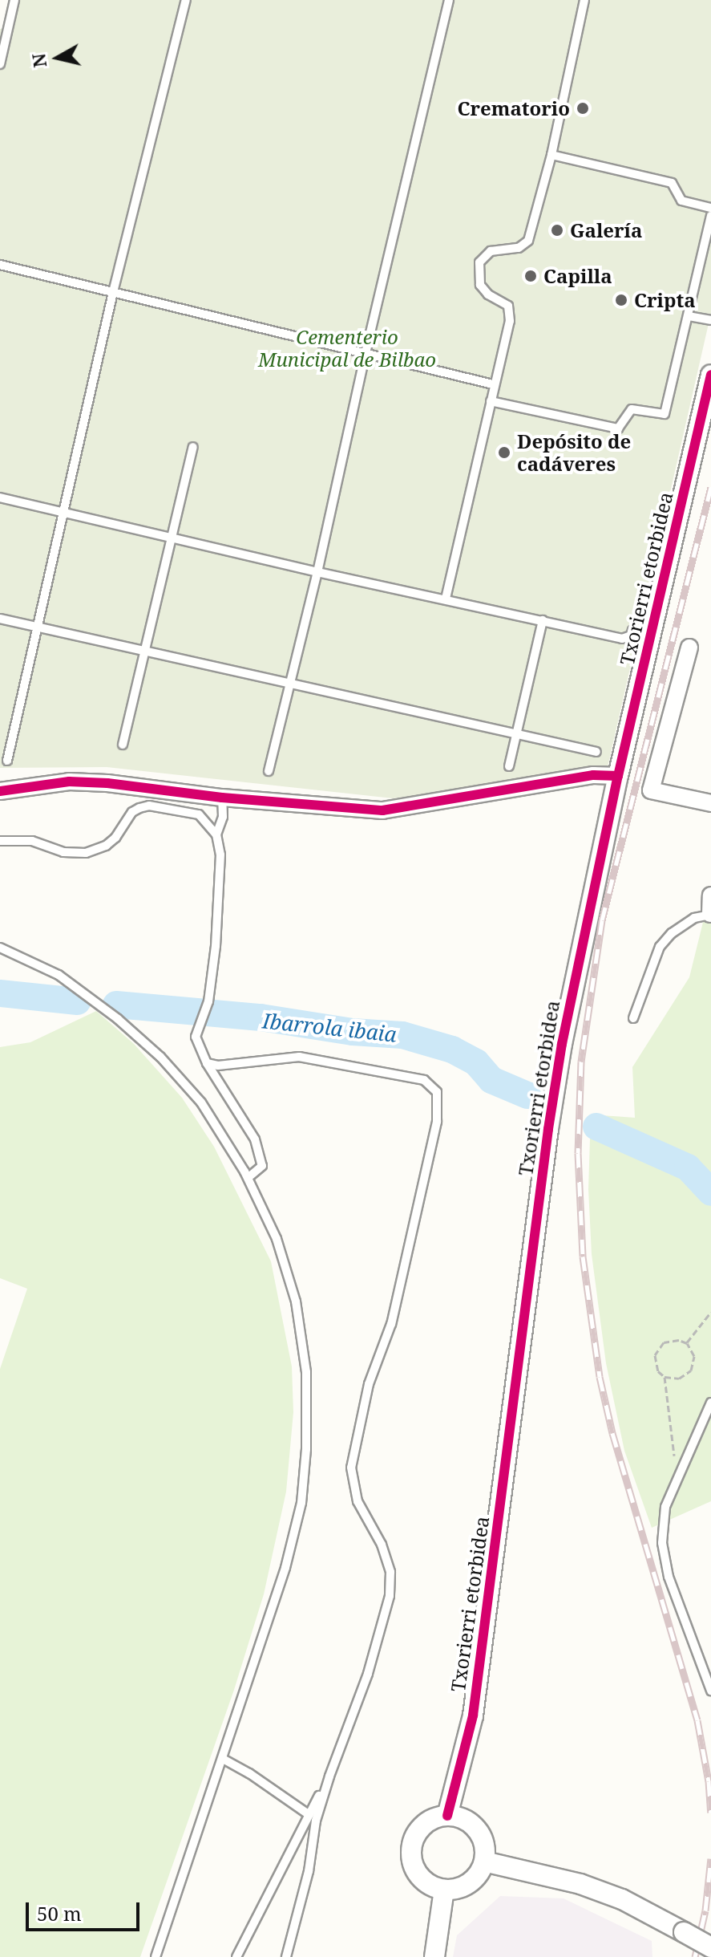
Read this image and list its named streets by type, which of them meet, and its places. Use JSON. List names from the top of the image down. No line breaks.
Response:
{"streets":{"street":["Txorierri etorbidea"]},"water":["Ibarrola ibaia"],"parks":["Cementerio Municipal de Bilbao"],"places":["Crematorio","Galería","Capilla","Cripta","Depósito de cadáveres"],"scale_bar":"50 m","north":"left"}
